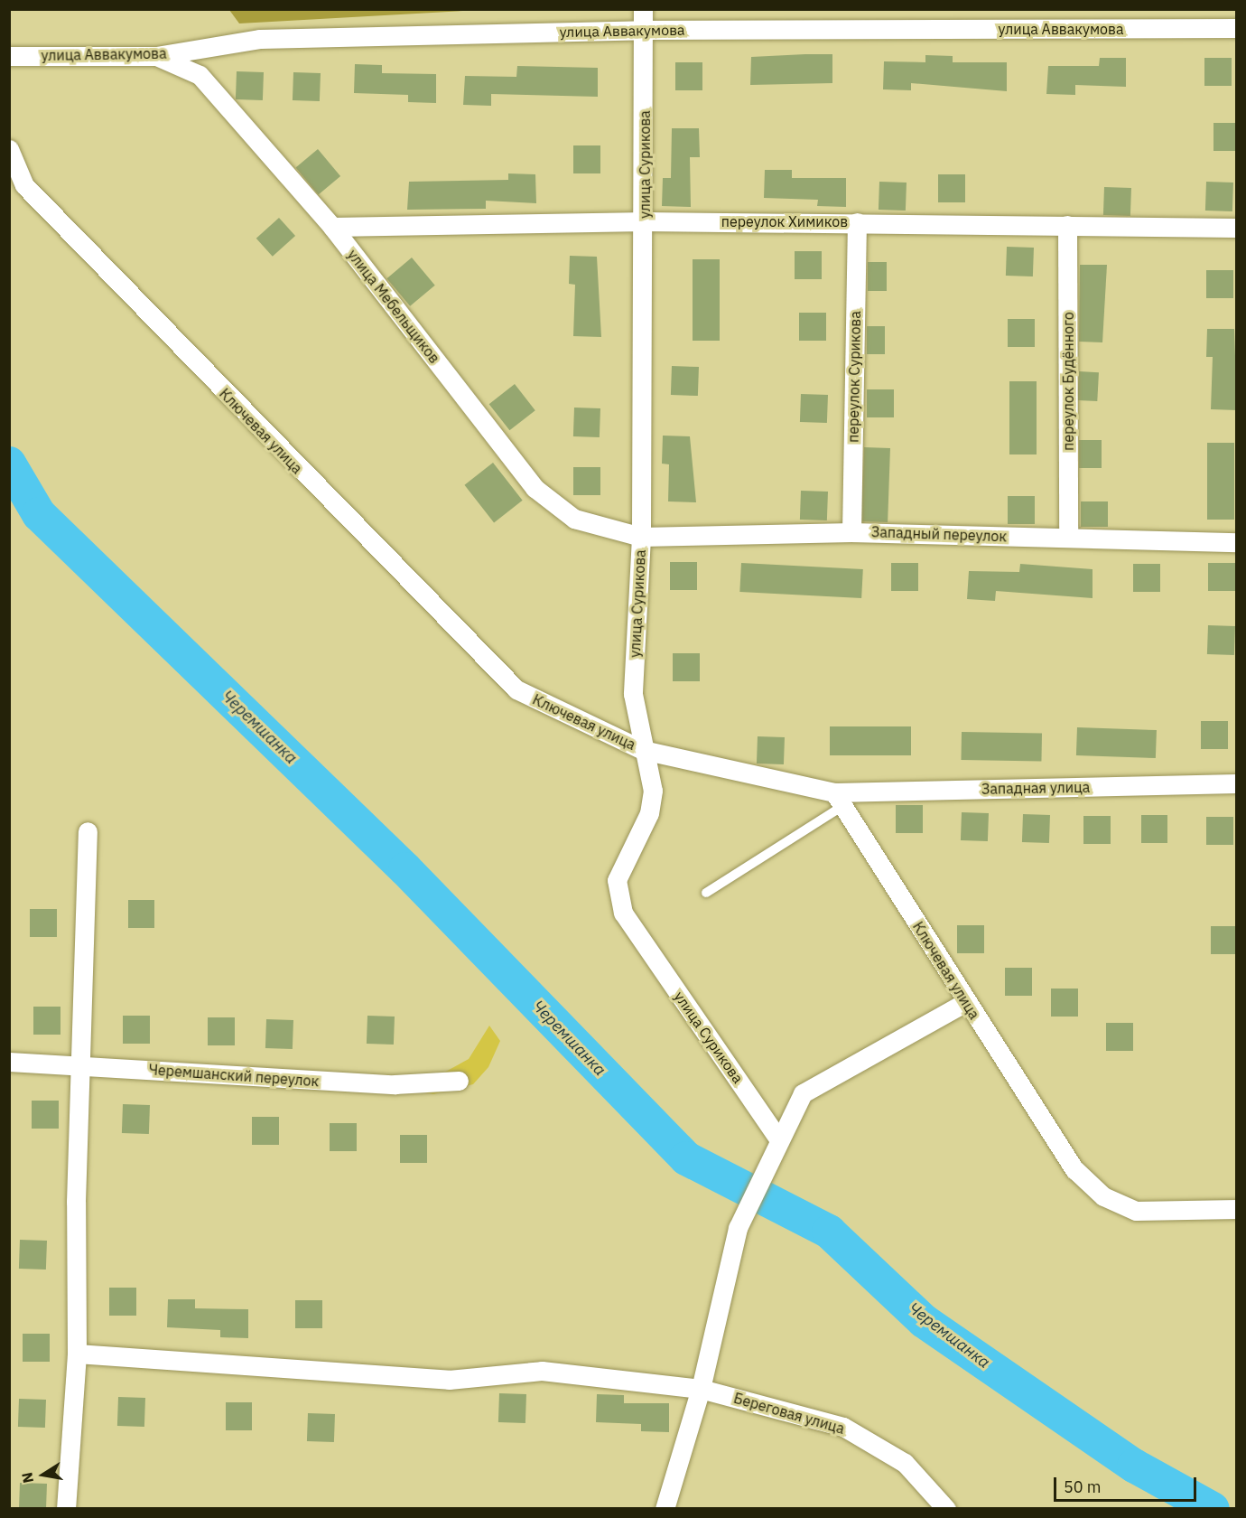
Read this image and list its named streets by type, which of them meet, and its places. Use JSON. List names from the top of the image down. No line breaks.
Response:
{"streets":{"street":["улица Аввакумова","улица Сурикова","переулок Химиков","улица Мебельщиков","переулок Сурикова","переулок Будённого","Ключевая улица","Западный переулок","Западная улица","Черемшанский переулок","Береговая улица"]},"crossings":[["улица Аввакумова","улица Сурикова"],["улица Аввакумова","улица Мебельщиков"],["улица Сурикова","переулок Химиков"],["улица Сурикова","улица Мебельщиков"],["улица Сурикова","Ключевая улица"],["улица Сурикова","Западный переулок"],["переулок Химиков","улица Мебельщиков"],["переулок Химиков","переулок Сурикова"],["переулок Химиков","переулок Будённого"],["улица Мебельщиков","Западный переулок"],["переулок Сурикова","Западный переулок"],["переулок Будённого","Западный переулок"],["Ключевая улица","Западная улица"]],"water":["Черемшанка"],"scale_bar":"50 m","north":"left"}
